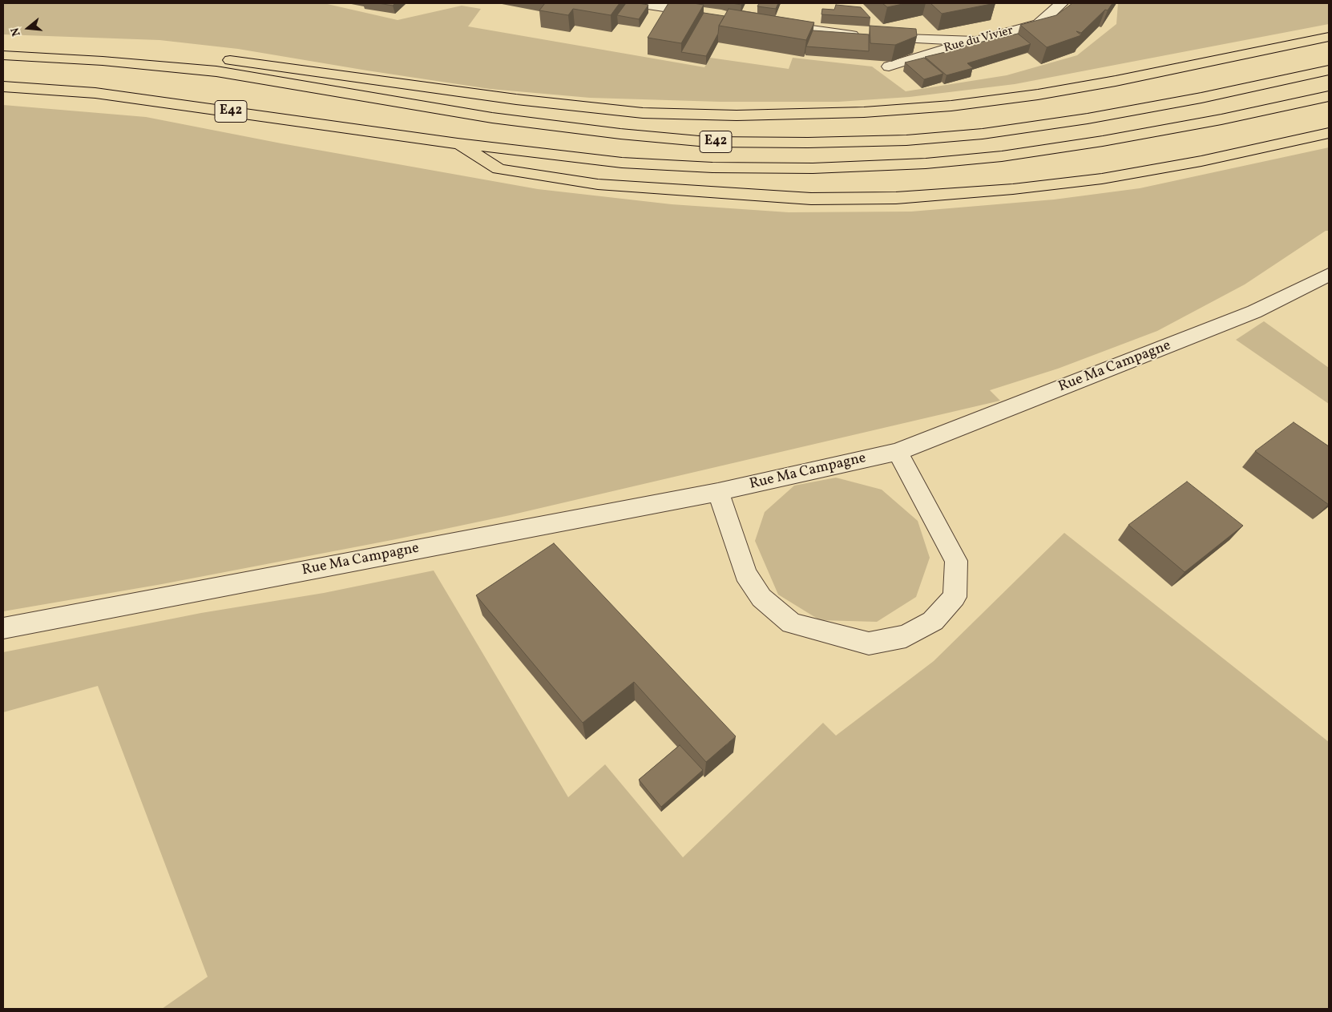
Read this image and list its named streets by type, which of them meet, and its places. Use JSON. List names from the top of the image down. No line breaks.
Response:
{"streets":{"highway":["E42"],"street":["Rue du Vivier","Rue Ma Campagne"]},"north":"left"}
